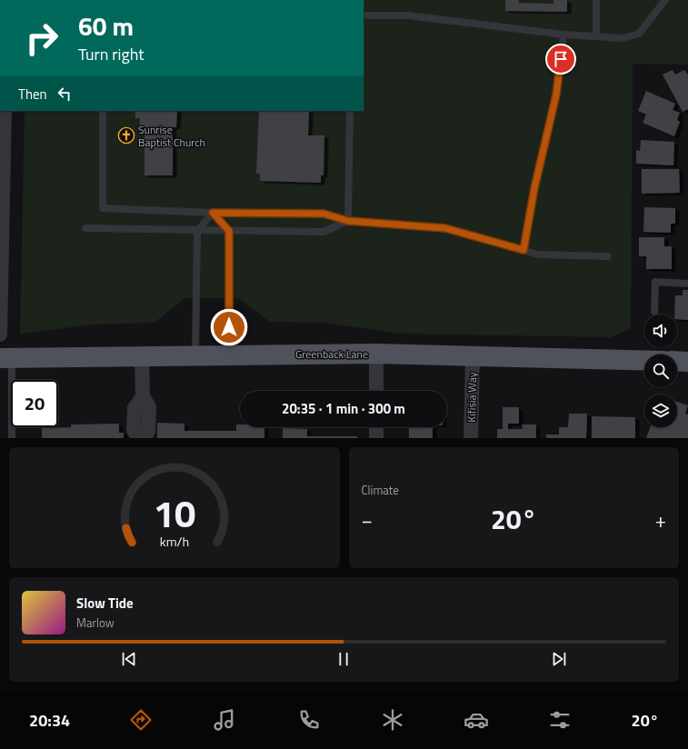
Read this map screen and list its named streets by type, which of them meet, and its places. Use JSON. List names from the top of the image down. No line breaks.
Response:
{"streets":{"main road":["Greenback Lane"],"street":["Kifisia Way"]},"crossings":[["Greenback Lane","Kifisia Way"]],"places":{"church":["Sunrise Baptist Church"]},"page":{"turn":["60 m","Turn right"],"then":"Then","limit":"20","trip":"20:35 · 1 min · 300 m","tile":"Climate","heat":["−","20°","+"],"song":["Slow Tide","Marlow"],"tabs":["20:34","20°"],"gauge":["10","km/h"]}}
